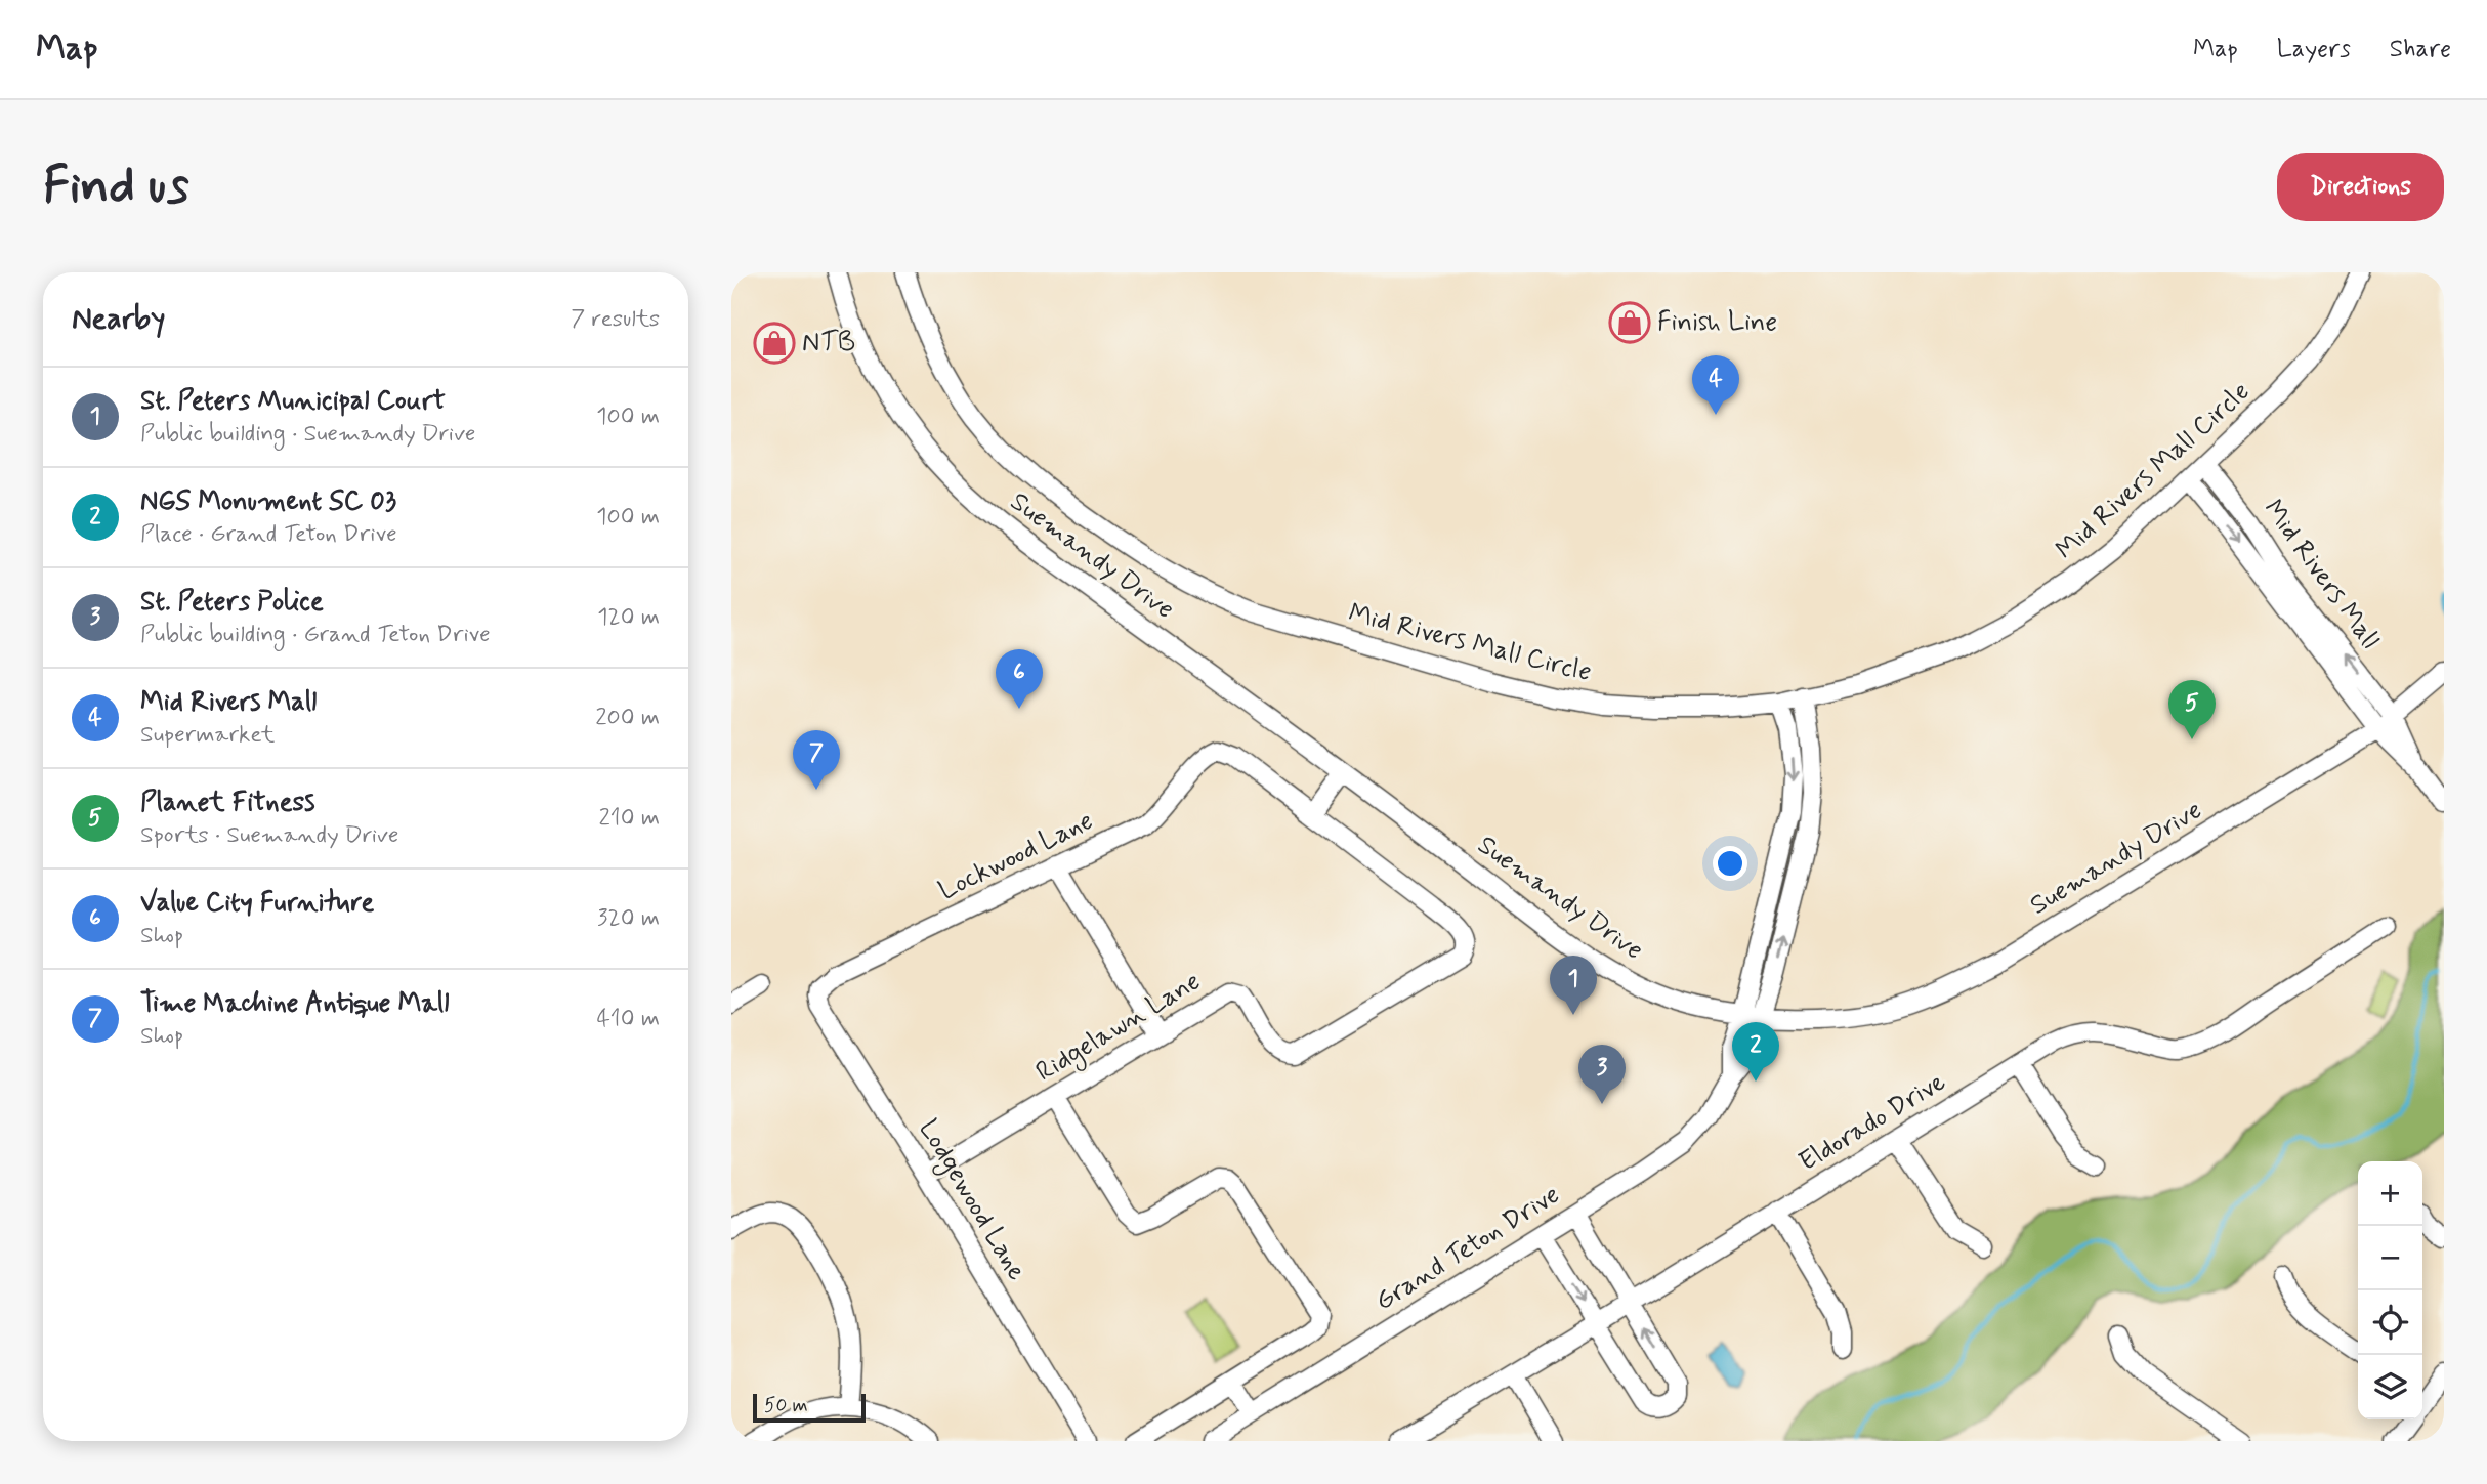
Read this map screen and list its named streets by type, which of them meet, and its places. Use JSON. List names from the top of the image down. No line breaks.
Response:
{"streets":{"street":["Mid Rivers Mall Circle","Suemandy Drive","Mid Rivers Mall","Lockwood Lane","Ridgelawn Lane","Eldorado Drive","Lodgewood Lane","Grand Teton Drive"]},"crossings":[["Mid Rivers Mall Circle","Mid Rivers Mall"],["Suemandy Drive","Mid Rivers Mall"],["Suemandy Drive","Grand Teton Drive"],["Lockwood Lane","Ridgelawn Lane"],["Lockwood Lane","Lodgewood Lane"],["Ridgelawn Lane","Lodgewood Lane"]],"places":{"shop":["Finish Line","NTB"]},"scale_bar":"50 m","page":{"header":"Map","nav":["Map","Layers","Share"],"buttons":"Directions","title":"Find us","heading":["Nearby","7 results"],"pins":["4","6","5","7","1","2","3"],"list":[{"mark":"1","name":"St. Peters Municipal Court","note":"Public building · Suemandy Drive","value":"100 m"},{"mark":"2","name":"NGS Monument SC 03","note":"Place · Grand Teton Drive","value":"100 m"},{"mark":"3","name":"St. Peters Police","note":"Public building · Grand Teton Drive","value":"120 m"},{"mark":"4","name":"Mid Rivers Mall","note":"Supermarket","value":"200 m"},{"mark":"5","name":"Planet Fitness","note":"Sports · Suemandy Drive","value":"210 m"},{"mark":"6","name":"Value City Furniture","note":"Shop","value":"320 m"},{"mark":"7","name":"Time Machine Antique Mall","note":"Shop","value":"410 m"}],"map_buttons":["+","−"],"scale":"50 m"}}
